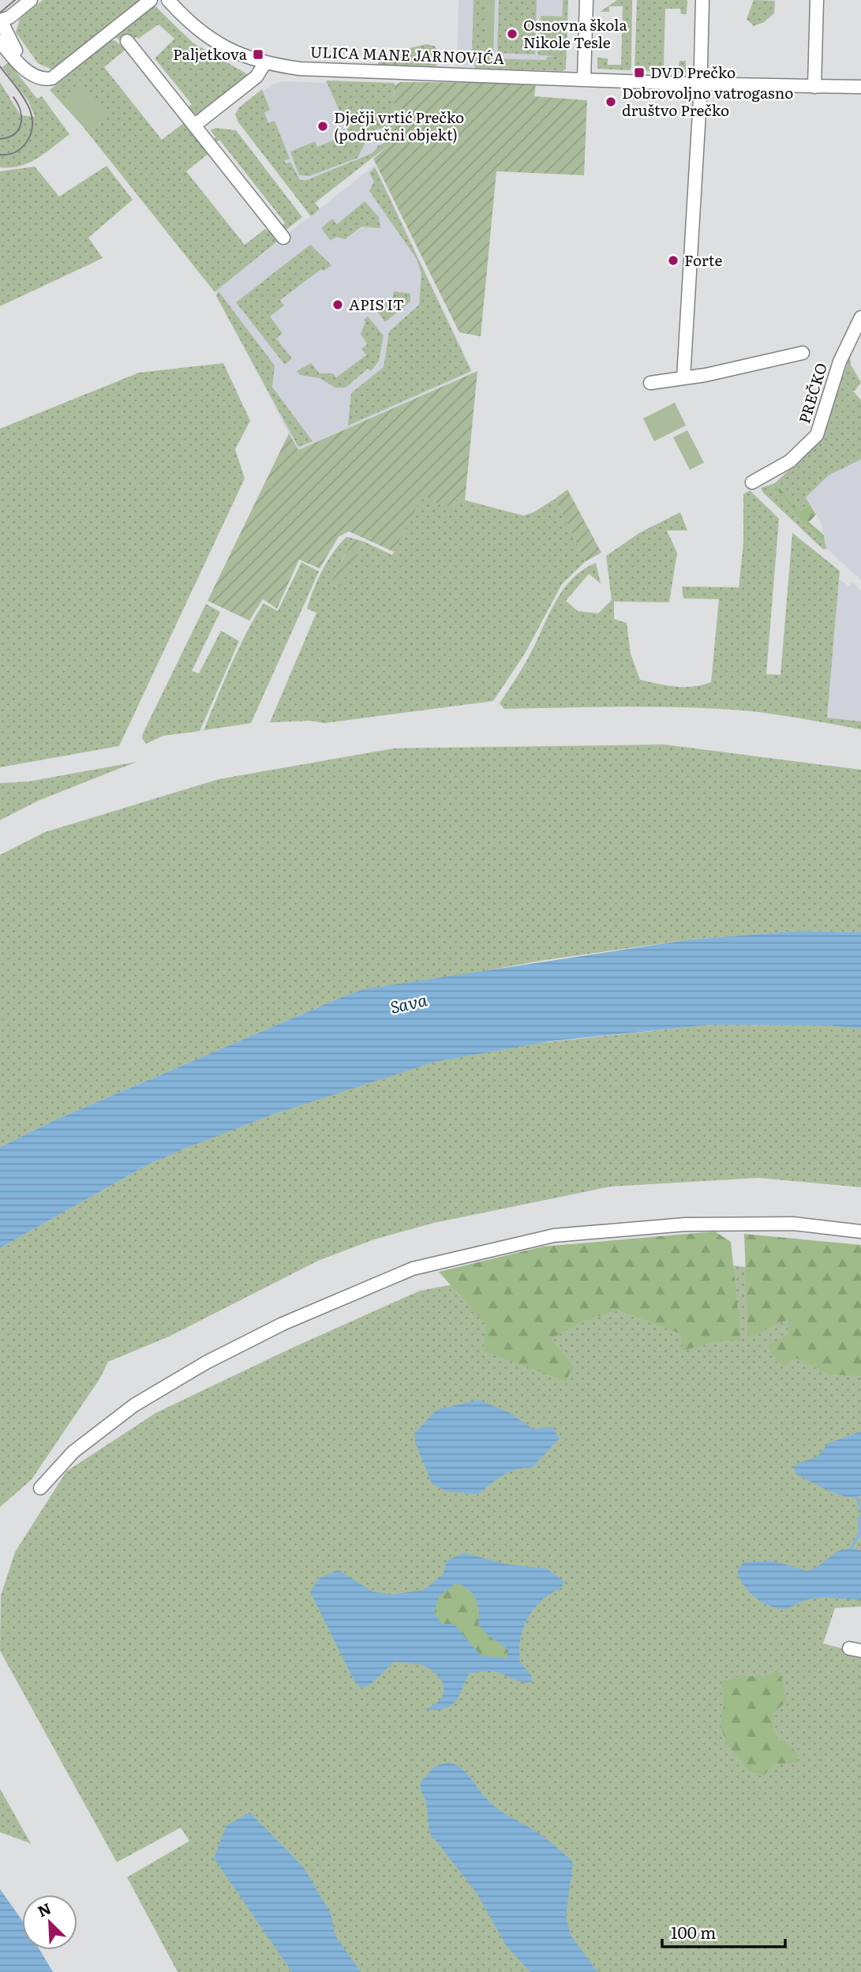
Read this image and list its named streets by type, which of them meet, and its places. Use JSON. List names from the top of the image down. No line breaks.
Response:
{"streets":{"street":["ULICA MANE JARNOVIĆA","PREČKO"]},"water":["Sava"],"places":{"other":["Osnovna škola Nikole Tesle","Dobrovoljno vatrogasno društvo Prečko","Dječji vrtić Prečko (područni objekt)","Forte","APIS IT"],"transit":["Paljetkova","DVD Prečko"]},"scale_bar":"100 m","north":"top left"}
